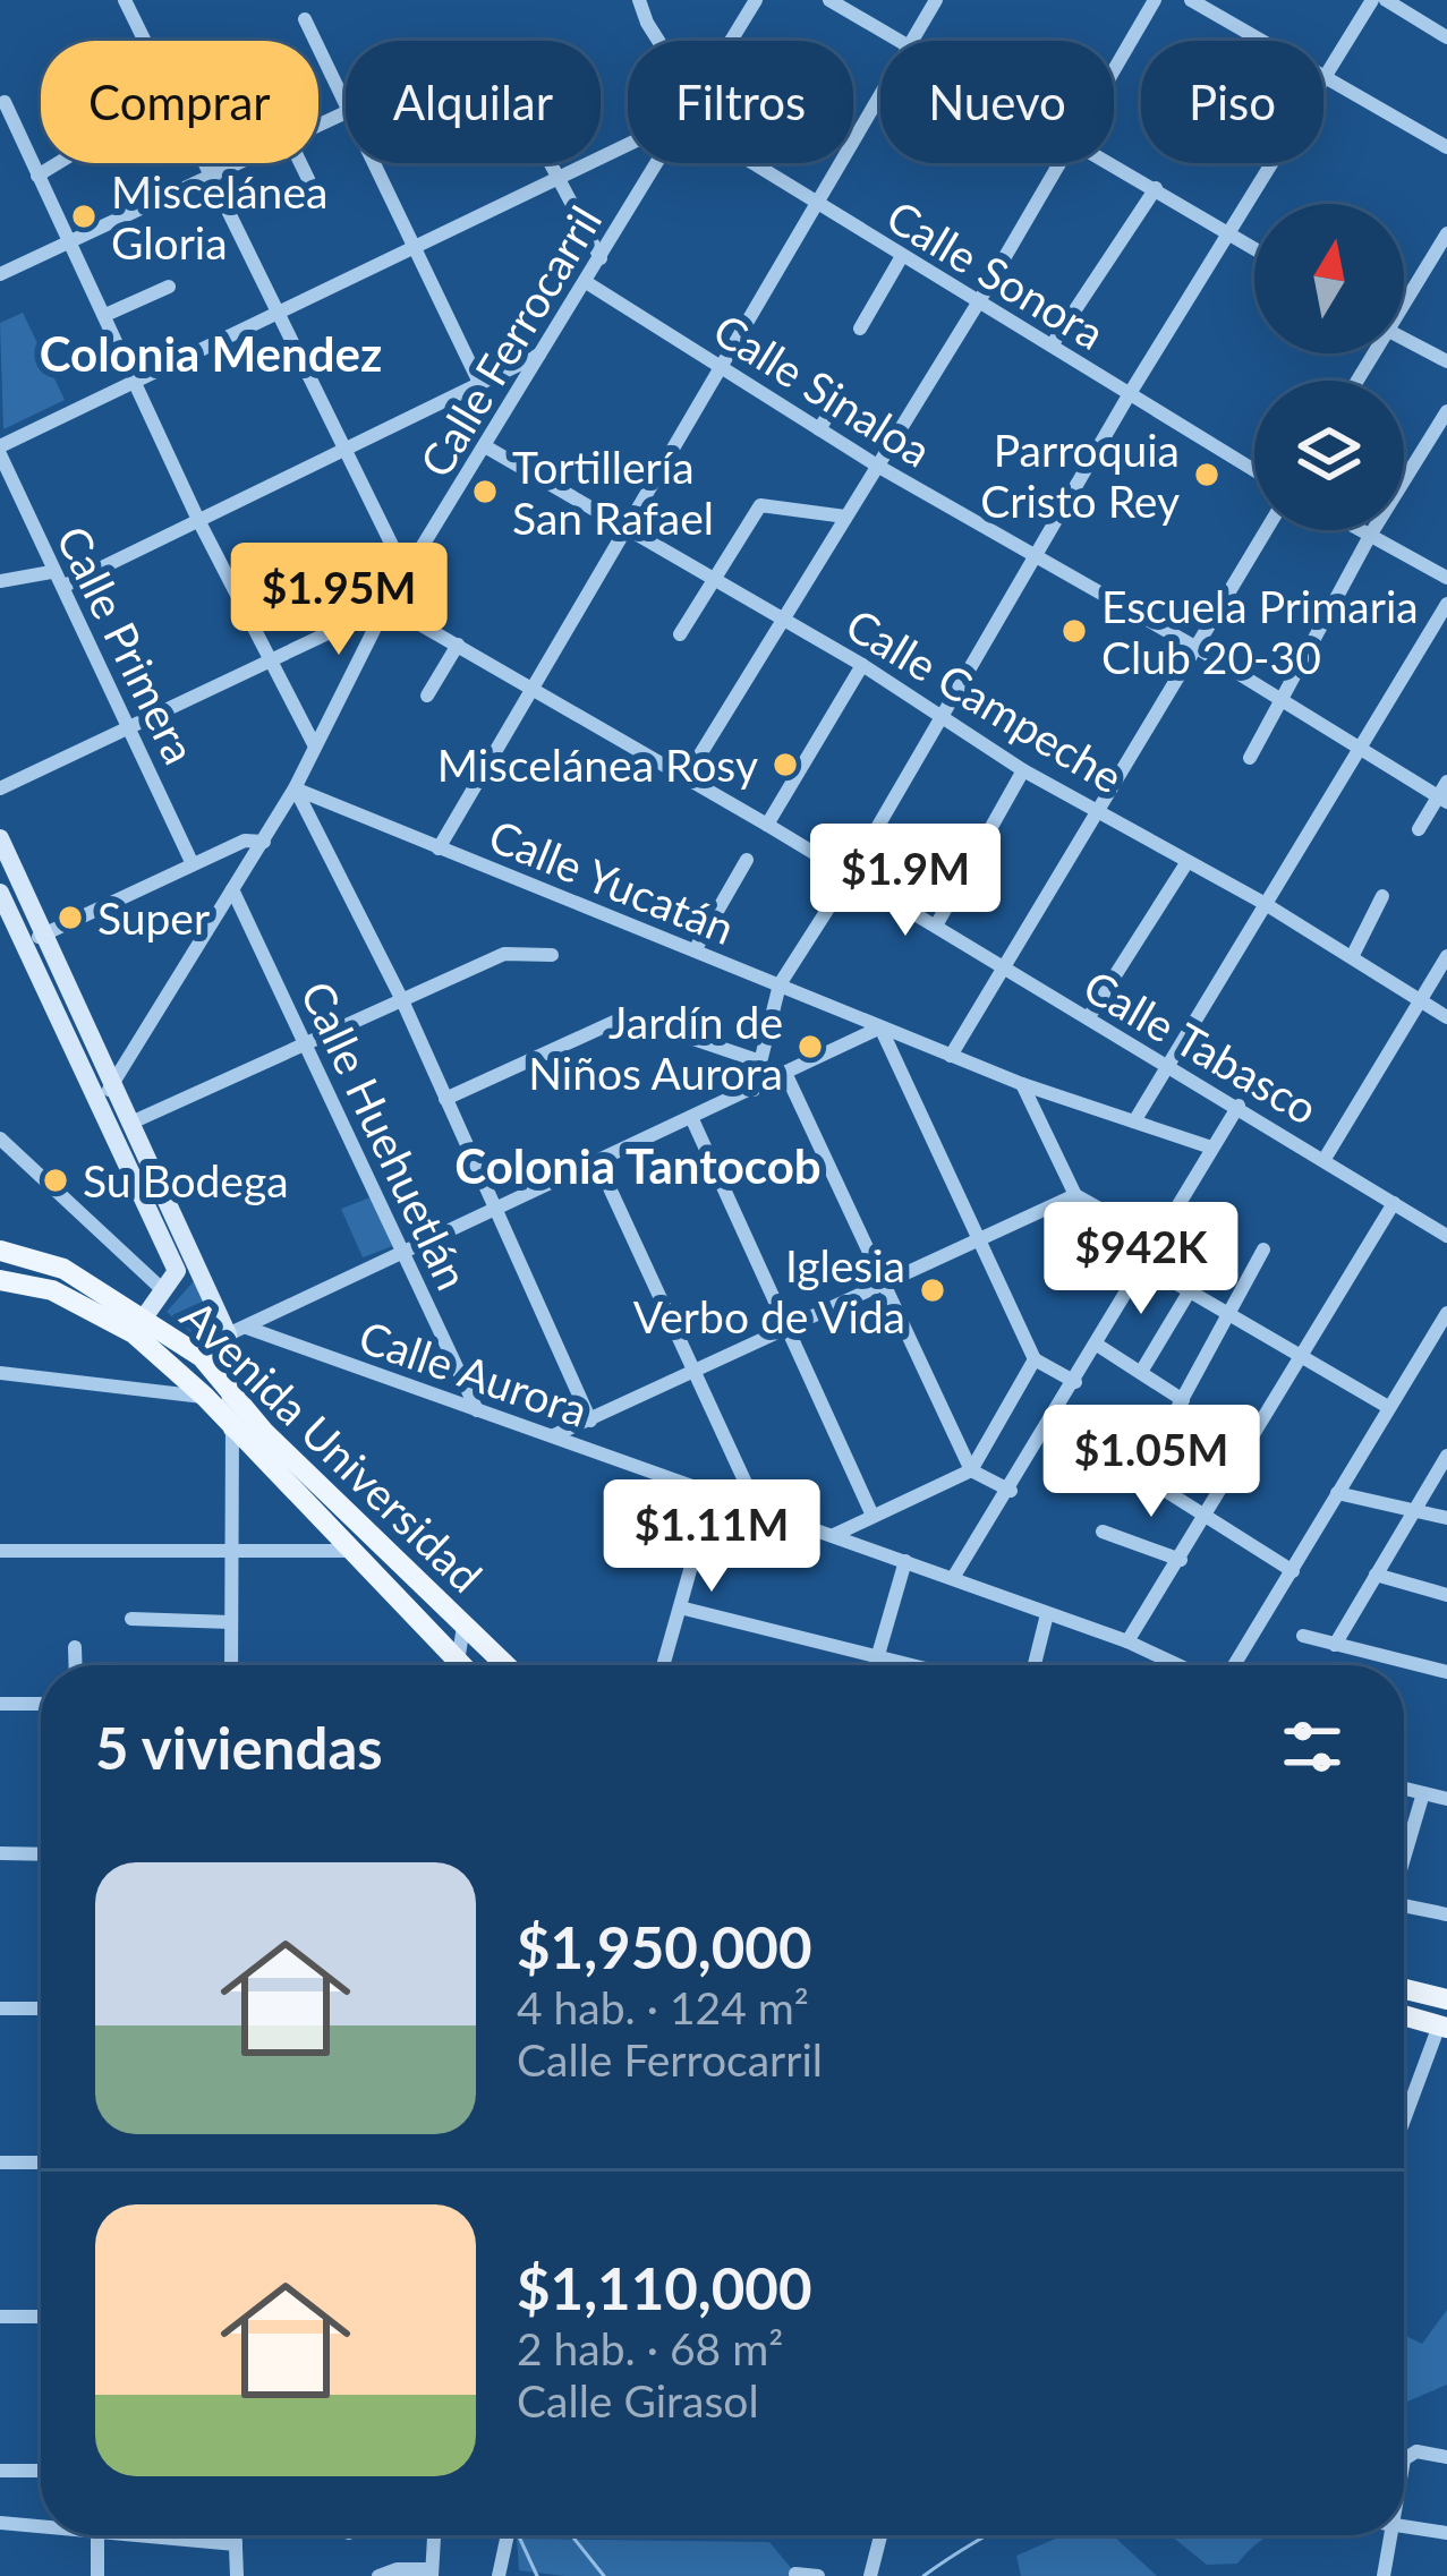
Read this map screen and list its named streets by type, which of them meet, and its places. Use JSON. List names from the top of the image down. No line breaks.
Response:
{"streets":{"main road":["Avenida Universidad"],"street":["Calle Sonora","Calle Ferrocarril","Calle Sinaloa","Calle Primera","Calle Campeche","Calle Yucatán","Calle Tabasco","Calle Huehuetlán","Calle Aurora"]},"crossings":[["Calle Ferrocarril","Calle Sinaloa"],["Calle Ferrocarril","Calle Campeche"],["Calle Huehuetlán","Calle Aurora"]],"districts":["Colonia Mendez","Colonia Tantocob"],"places":["Miscelánea Gloria","Parroquia Cristo Rey","Tortillería San Rafael","Escuela Primaria Club 20-30","Miscelánea Rosy","Super","Jardín de Niños Aurora","Su Bodega","Iglesia Verbo de Vida"],"north":"top","page":{"chip":["Comprar","Alquilar","Filtros","Nuevo","Piso"],"price":["$1.95M","$1.9M","$942K","$1.05M","$1.11M"],"heading":"5 viviendas","list":[{"name":"$1,950,000","note":"4 hab. · 124 m² · Calle Ferrocarril"},{"name":"$1,110,000","note":"2 hab. · 68 m² · Calle Girasol"}]}}
